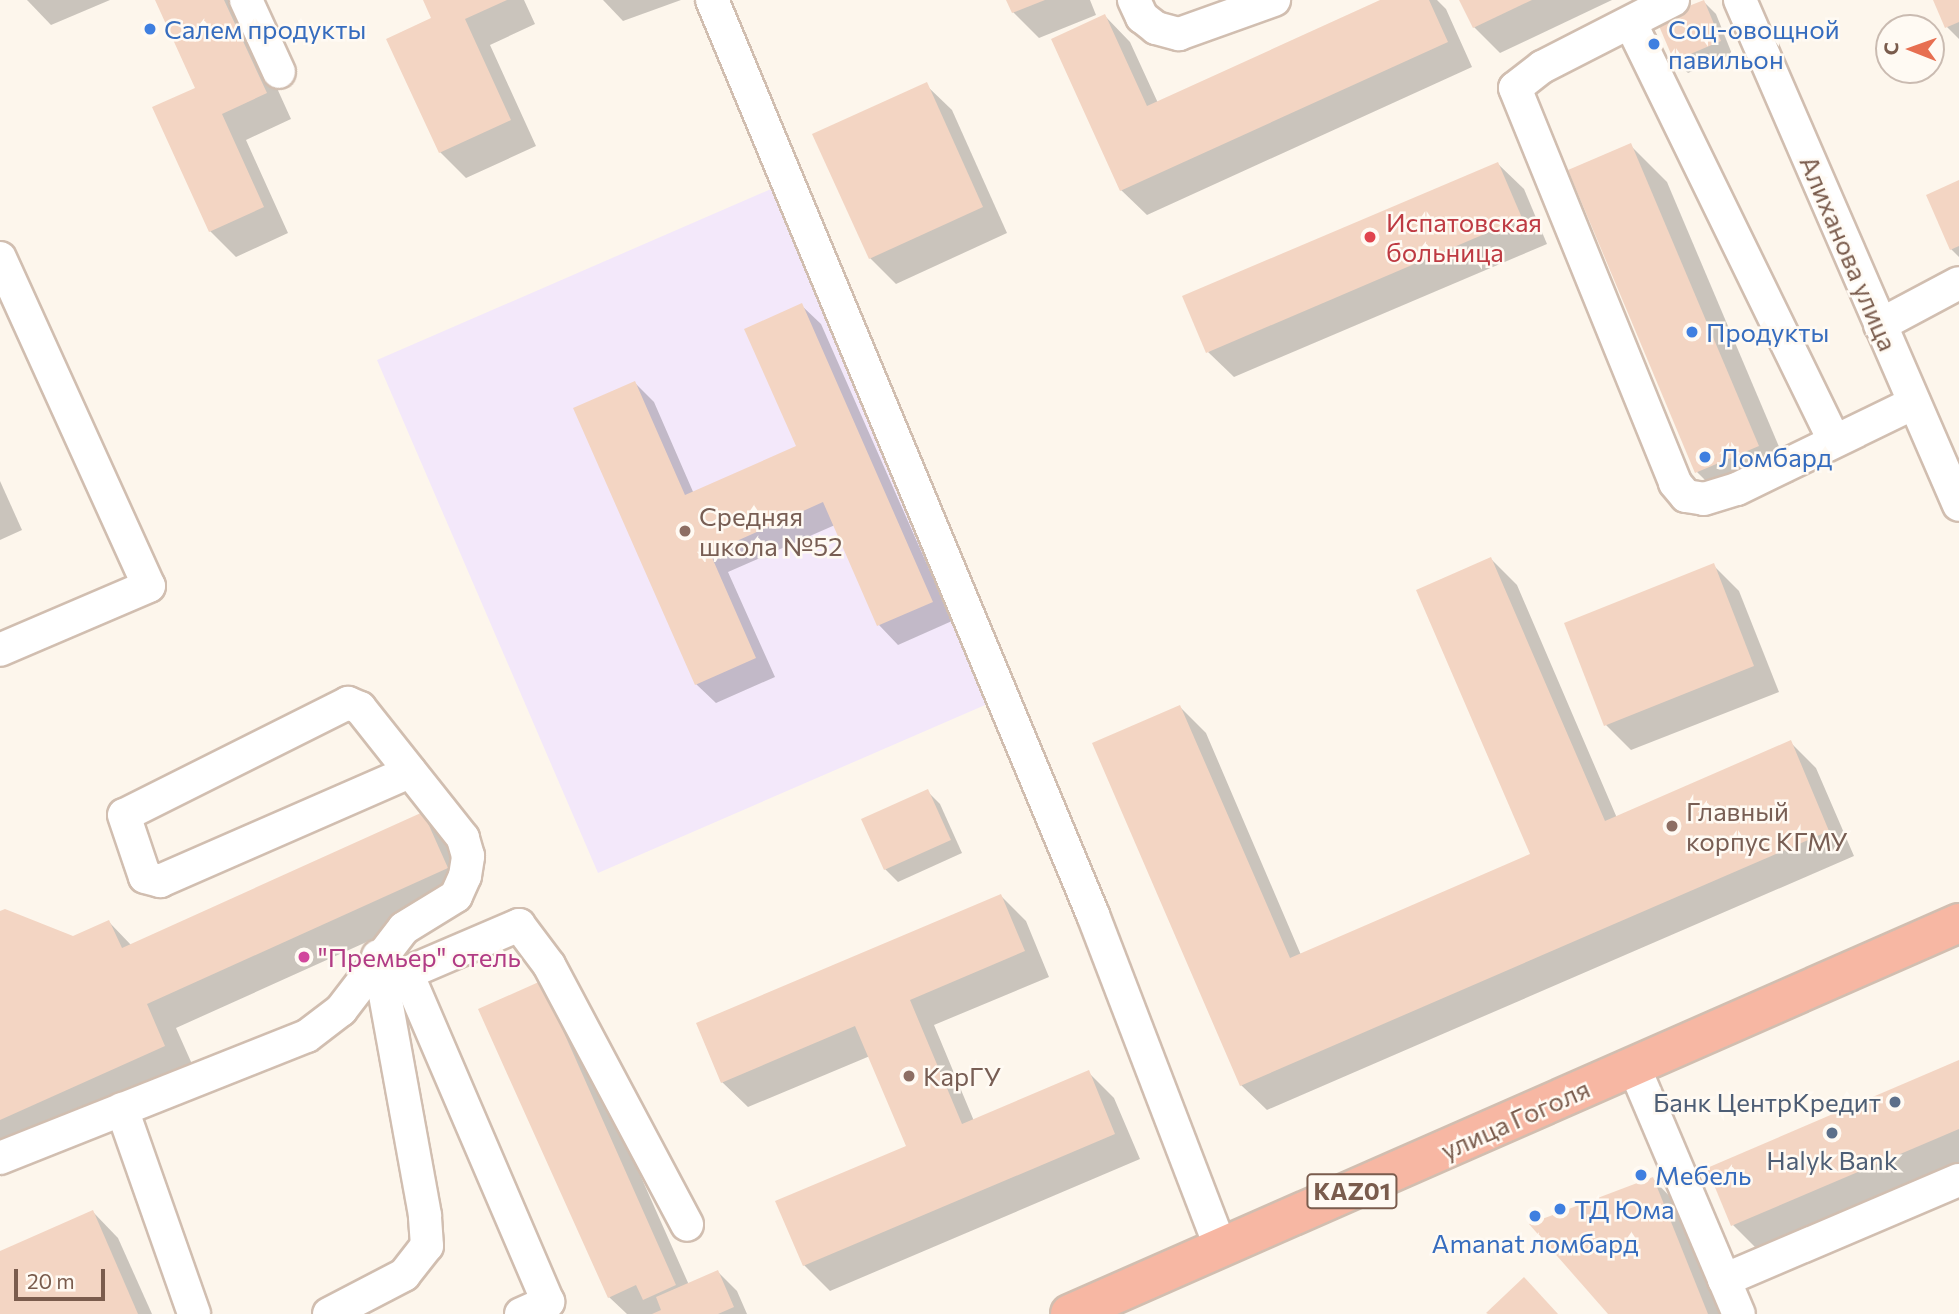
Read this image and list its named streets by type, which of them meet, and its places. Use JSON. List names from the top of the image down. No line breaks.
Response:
{"streets":{"highway":["улица Гоголя","KАZ01"],"street":["Алиханова улица"]},"places":["Салем продукты","Соц-овощной павильон","Испатовская больница","Продукты","Ломбард","Средняя школа №52","Главный корпус КГМУ","\"Премьер\" отель","КарГУ","Банк ЦентрКредит","Halyk Bank","Мебель","ТД Юма","Amanat ломбард"],"scale_bar":"20 m","north":"left"}
